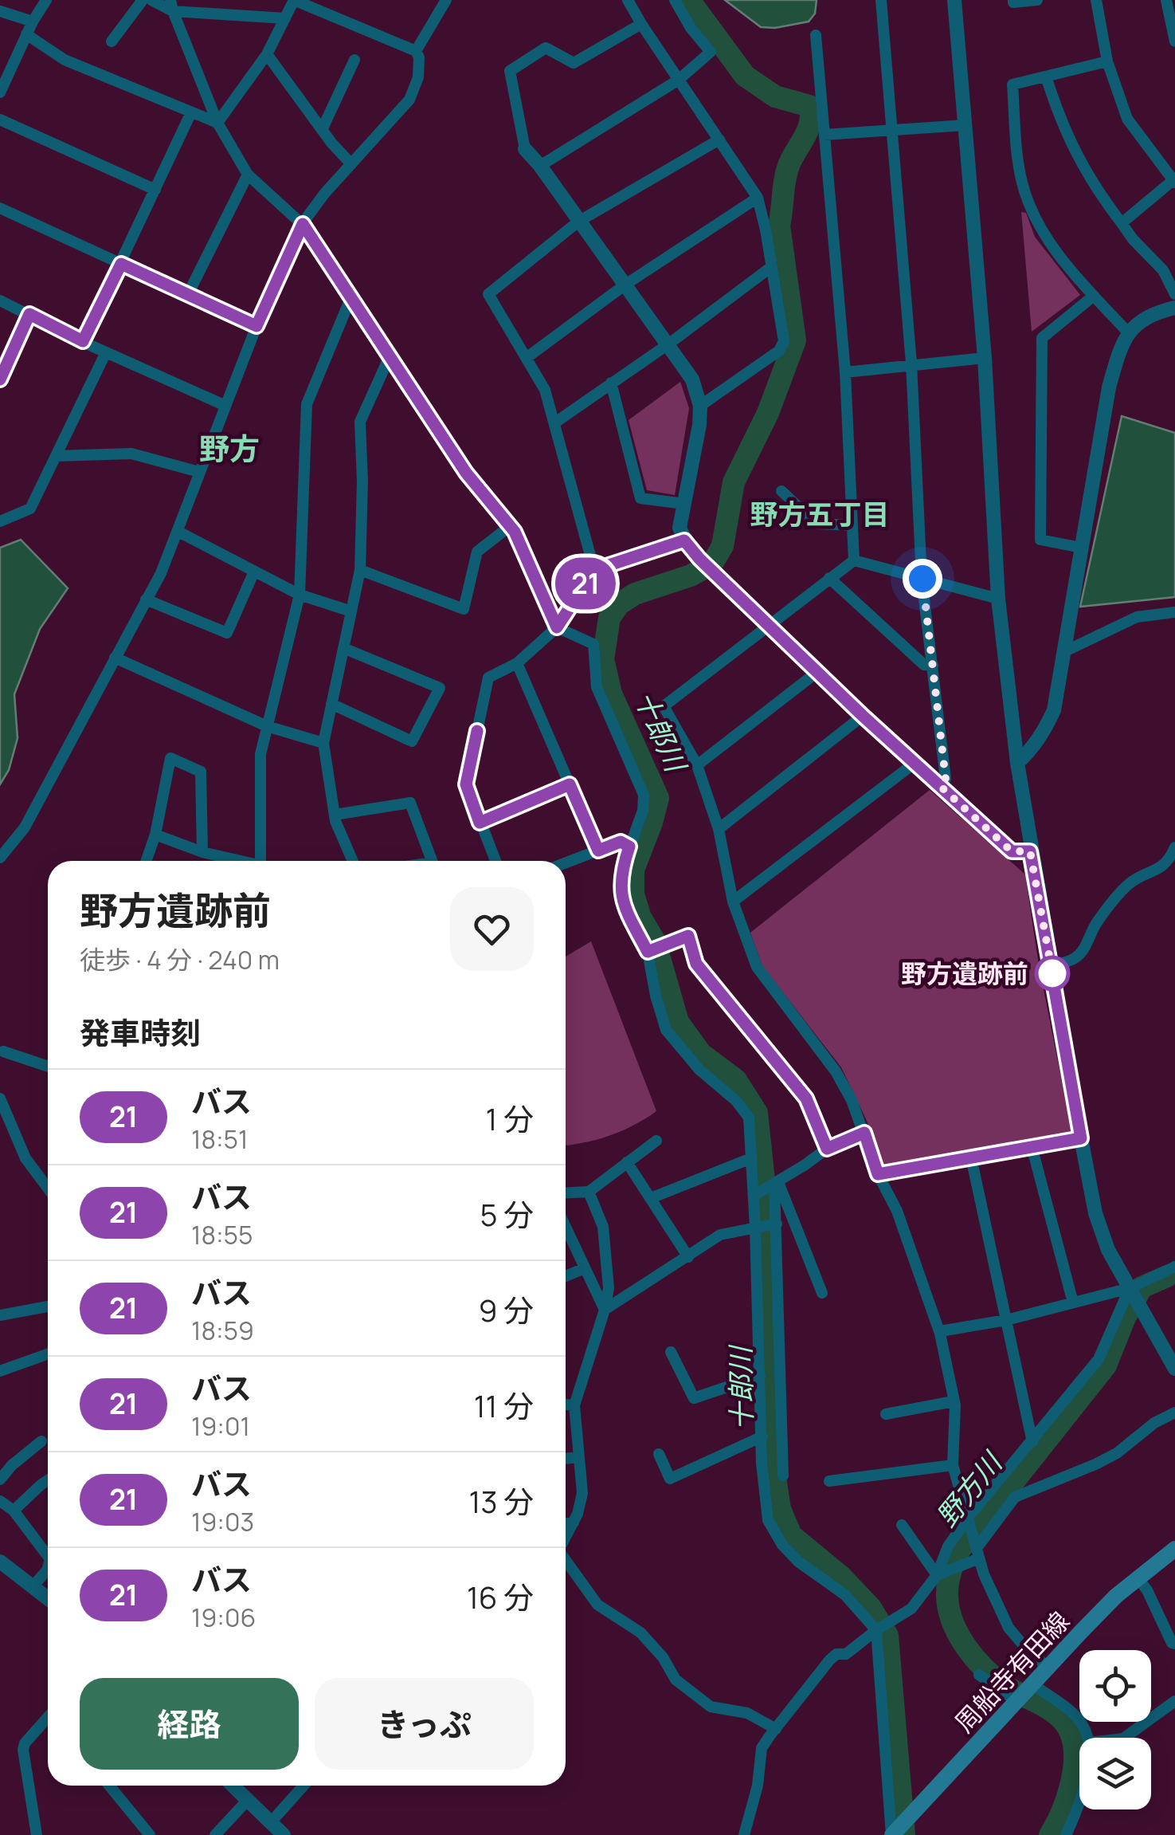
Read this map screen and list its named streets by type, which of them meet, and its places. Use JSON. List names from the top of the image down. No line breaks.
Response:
{"streets":{"main road":["周船寺有田線"]},"districts":["野方","野方五丁目"],"water":["十郎川","野方川"],"places":["野方遺跡前"],"lines":["bus line 21"],"page":{"on_map":"21","heading":[["野方遺跡前","徒歩 · 4 分 · 240 m"],"発車時刻"],"list":[{"mark":"21","name":"バス","note":"18:51","value":"1 分"},{"mark":"21","name":"バス","note":"18:55","value":"5 分"},{"mark":"21","name":"バス","note":"18:59","value":"9 分"},{"mark":"21","name":"バス","note":"19:01","value":"11 分"},{"mark":"21","name":"バス","note":"19:03","value":"13 分"},{"mark":"21","name":"バス","note":"19:06","value":"16 分"}],"buttons":["経路","きっぷ"]}}
